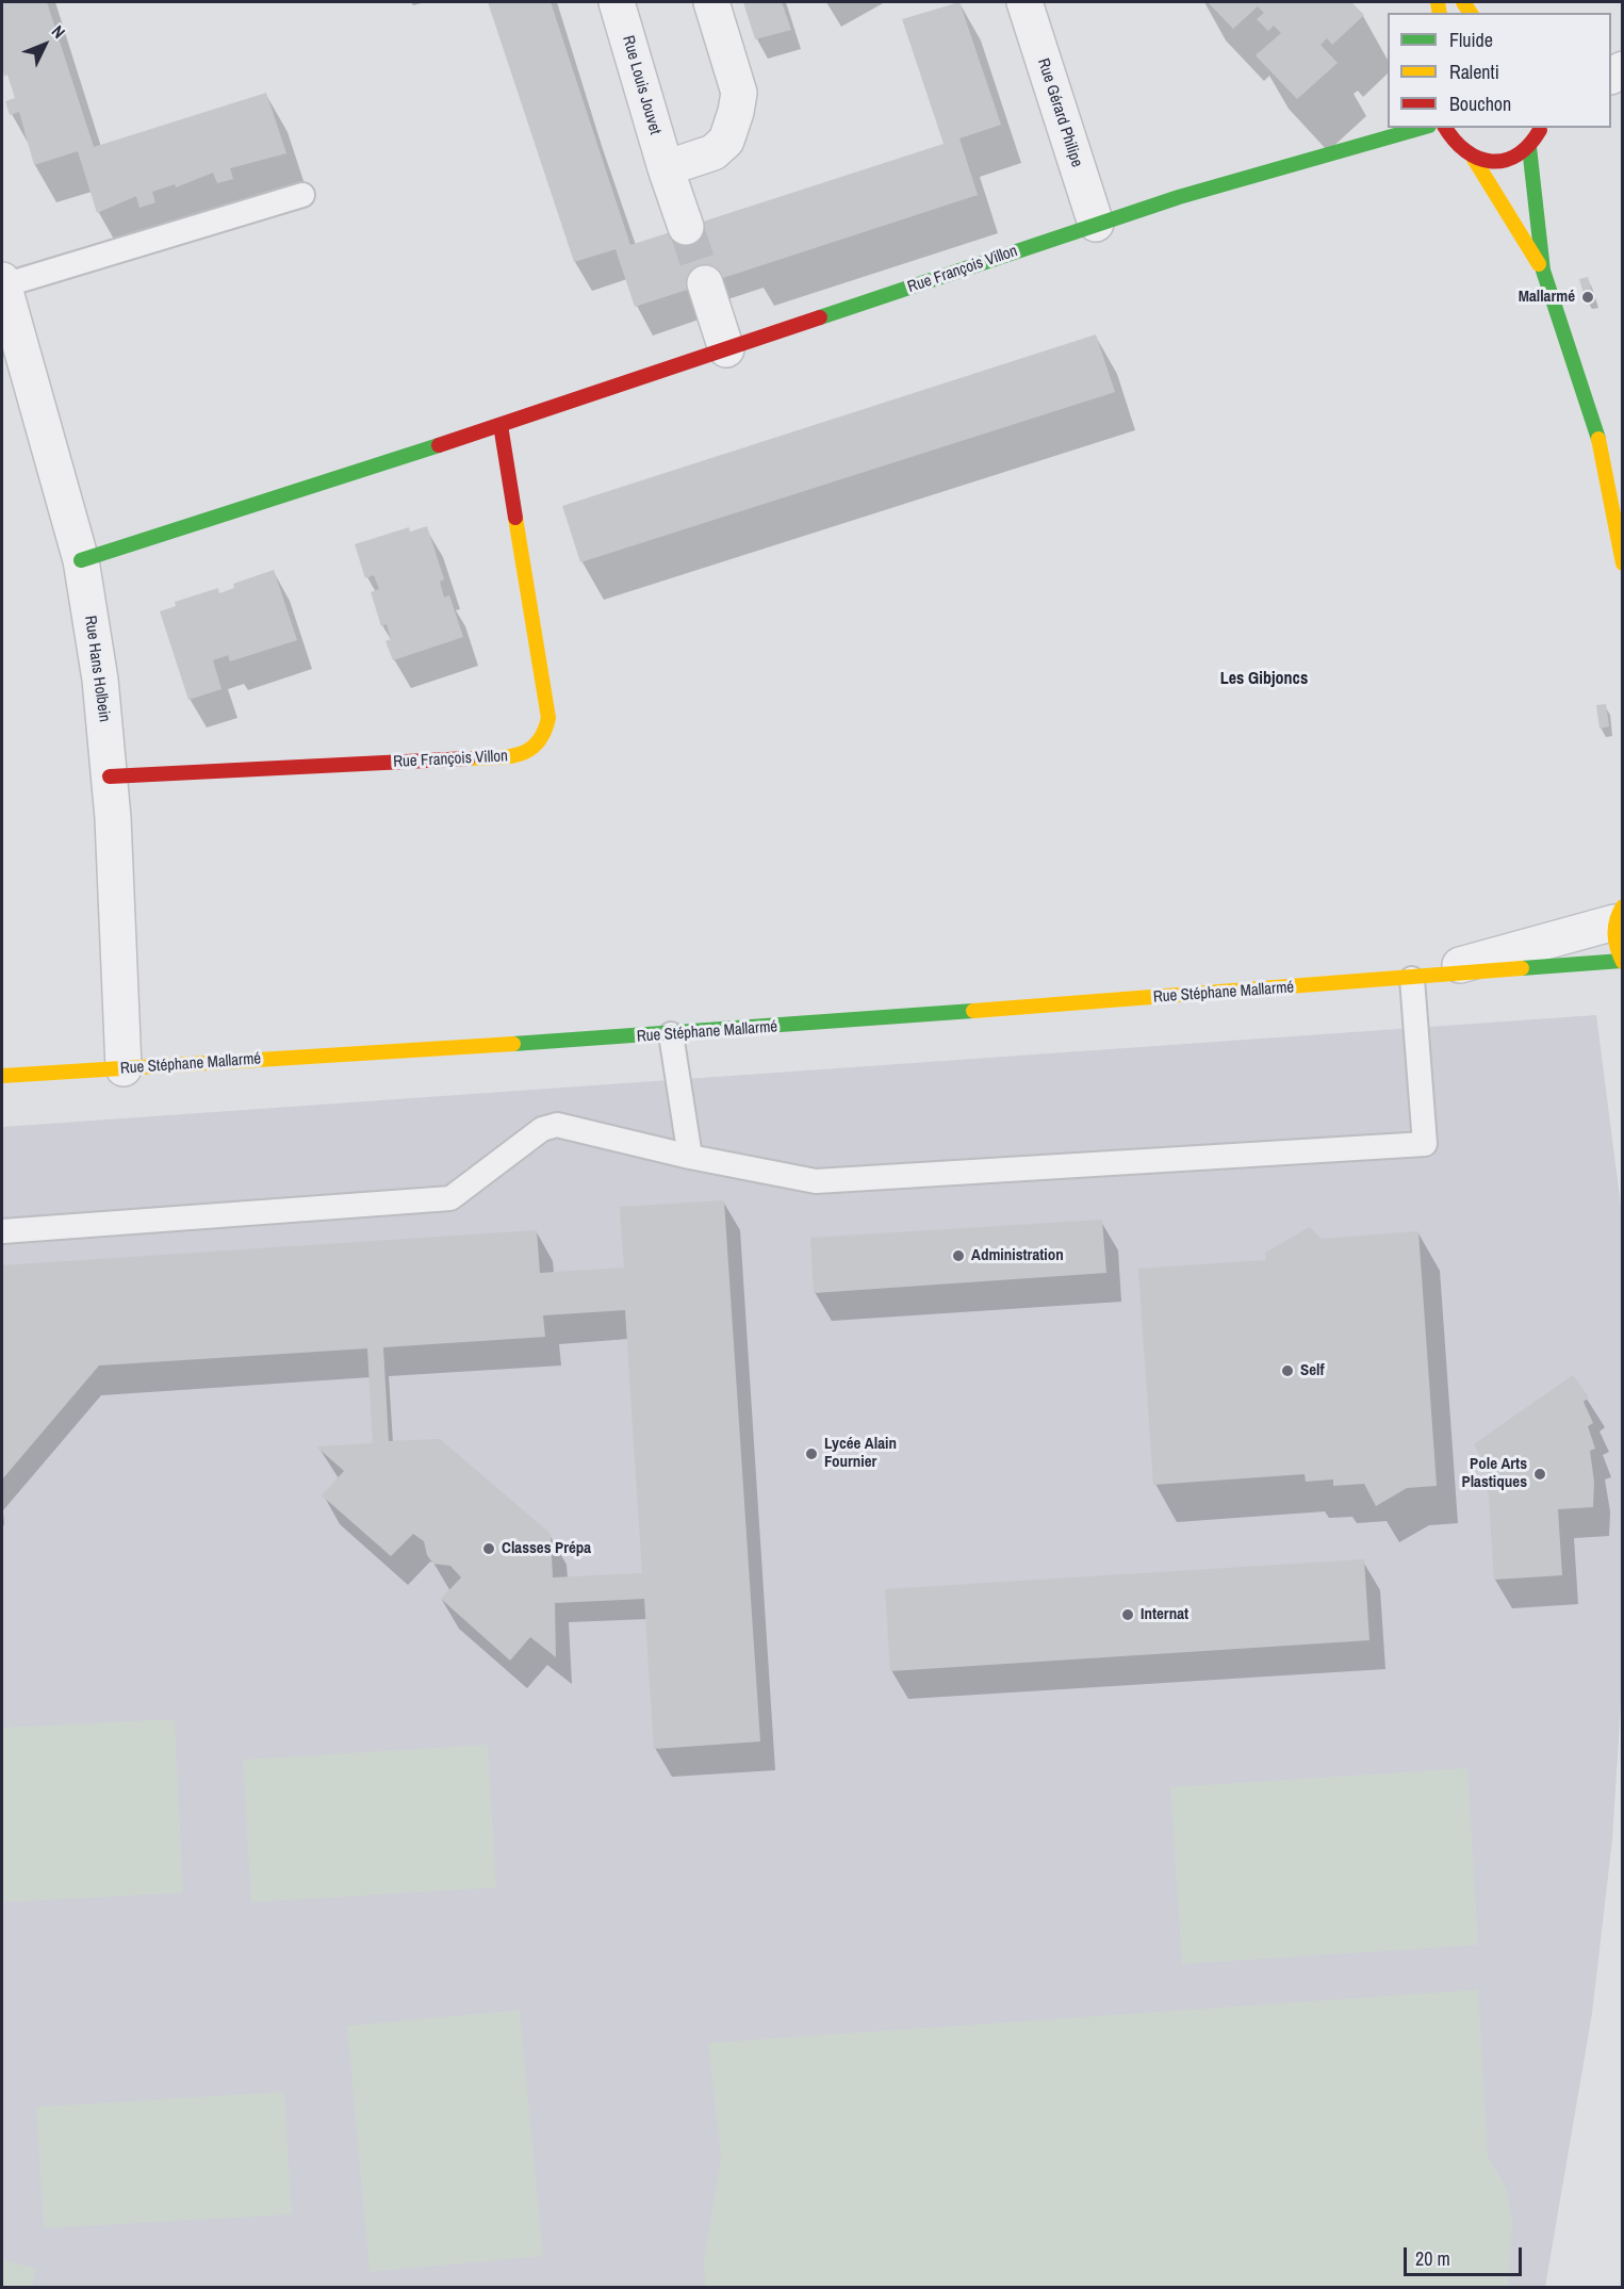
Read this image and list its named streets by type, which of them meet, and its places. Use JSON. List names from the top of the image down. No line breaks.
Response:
{"streets":{"street":["Rue Louis Jouvet","Rue Gérard Philipe","Rue François Villon","Rue Hans Holbein","Rue Stéphane Mallarmé"]},"crossings":[["Rue Gérard Philipe","Rue François Villon"],["Rue François Villon","Rue Hans Holbein"],["Rue Hans Holbein","Rue Stéphane Mallarmé"]],"districts":["Les Gibjoncs"],"places":["Mallarmé","Administration","Self","Lycée Alain Fournier","Pole Arts Plastiques","Classes Prépa","Internat"],"legend":["Fluide","Ralenti","Bouchon"],"scale_bar":"20 m","north":"top right"}
